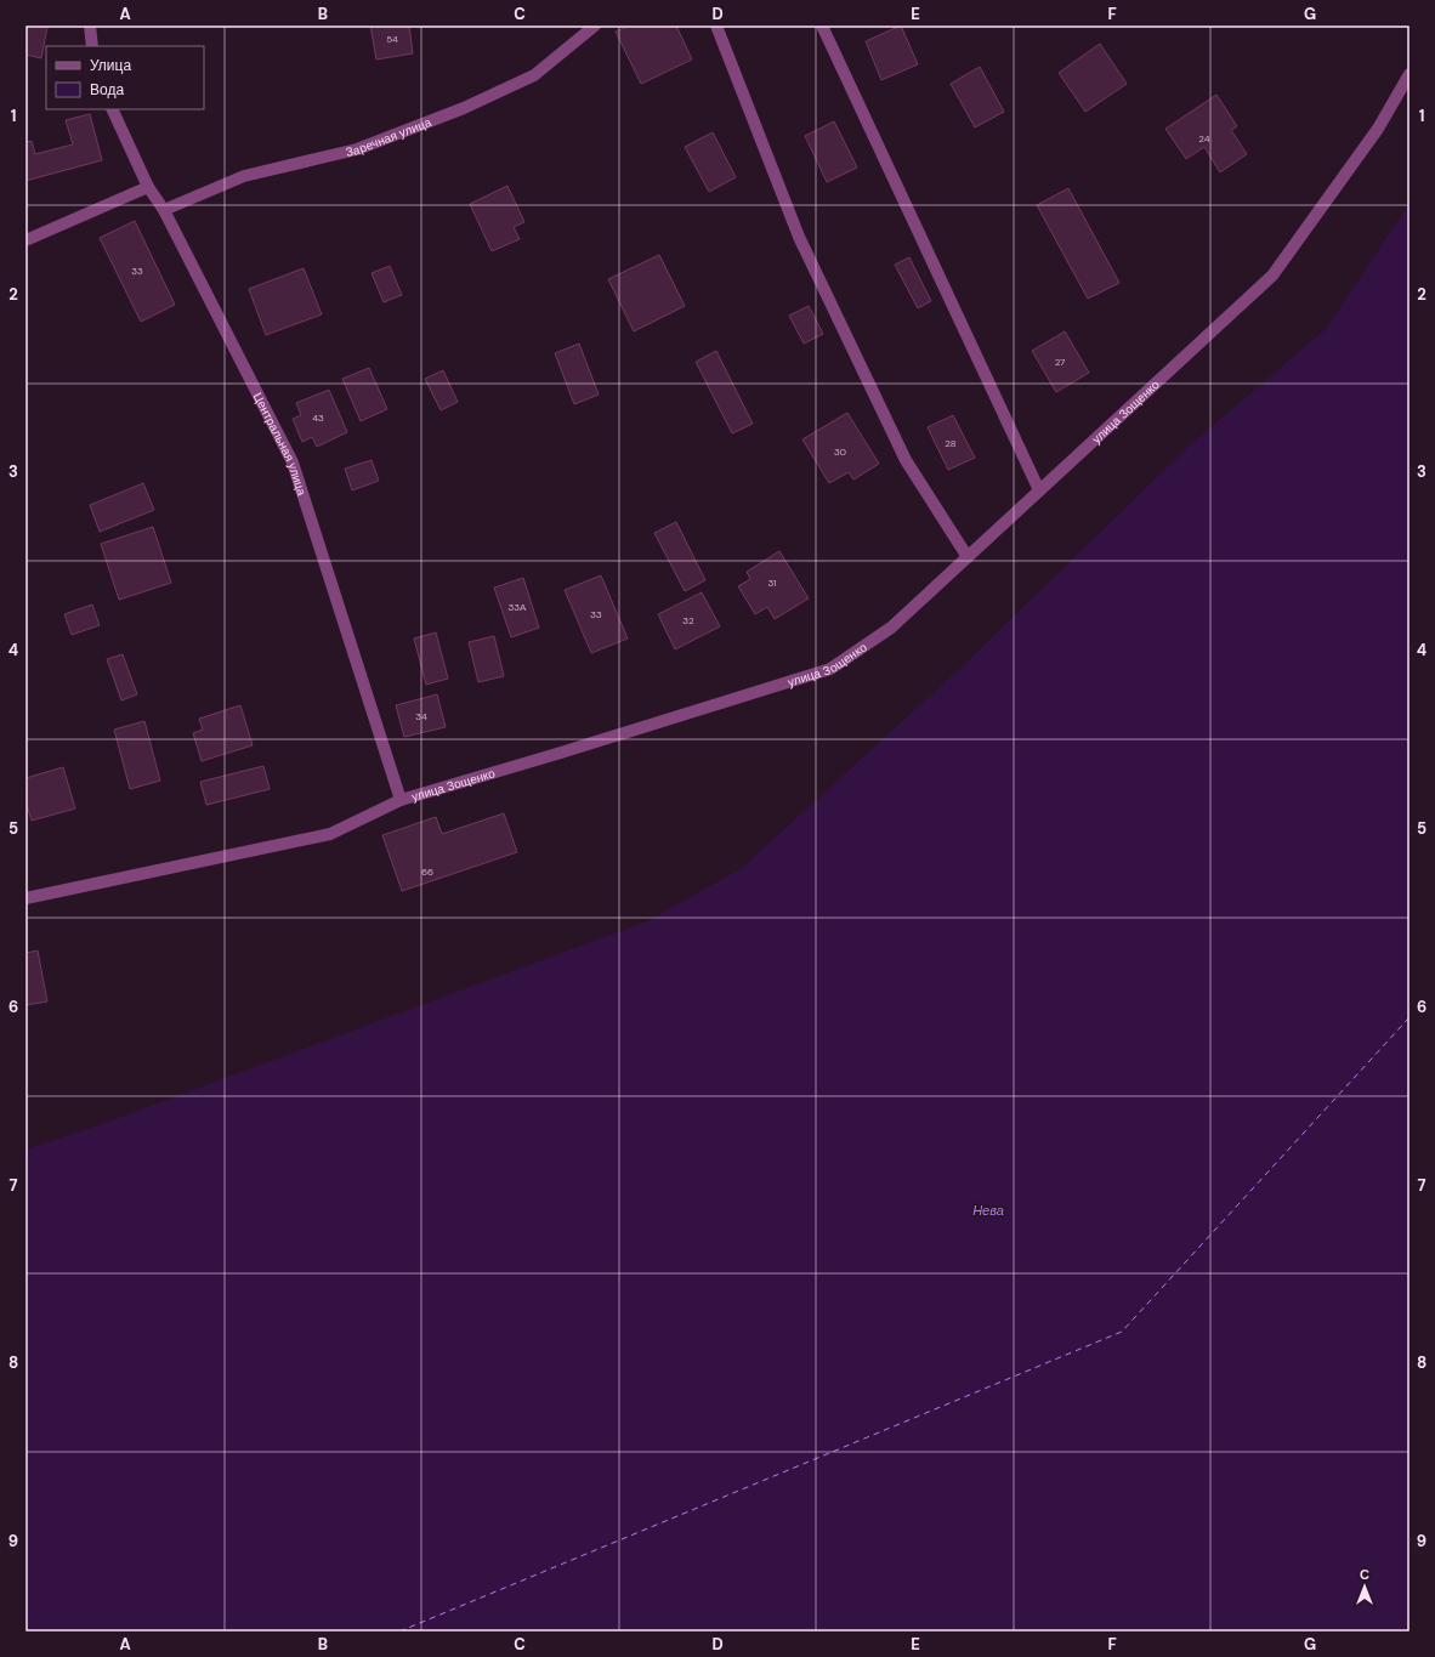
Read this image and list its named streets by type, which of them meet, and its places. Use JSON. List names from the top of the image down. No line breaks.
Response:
{"streets":{"street":["Заречная улица","улица Зощенко","Центральная улица"]},"crossings":[["Заречная улица","Центральная улица"],["улица Зощенко","Центральная улица"]],"water":["Нева"],"house_numbers":["54","24","33","27","43","28","30","31","33А","33","32","34","66"],"legend":["Улица","Вода"],"north":"top","grid":{"columns":["A","B","C","D","E","F","G"],"rows":["1","2","3","4","5","6","7","8","9"]}}
